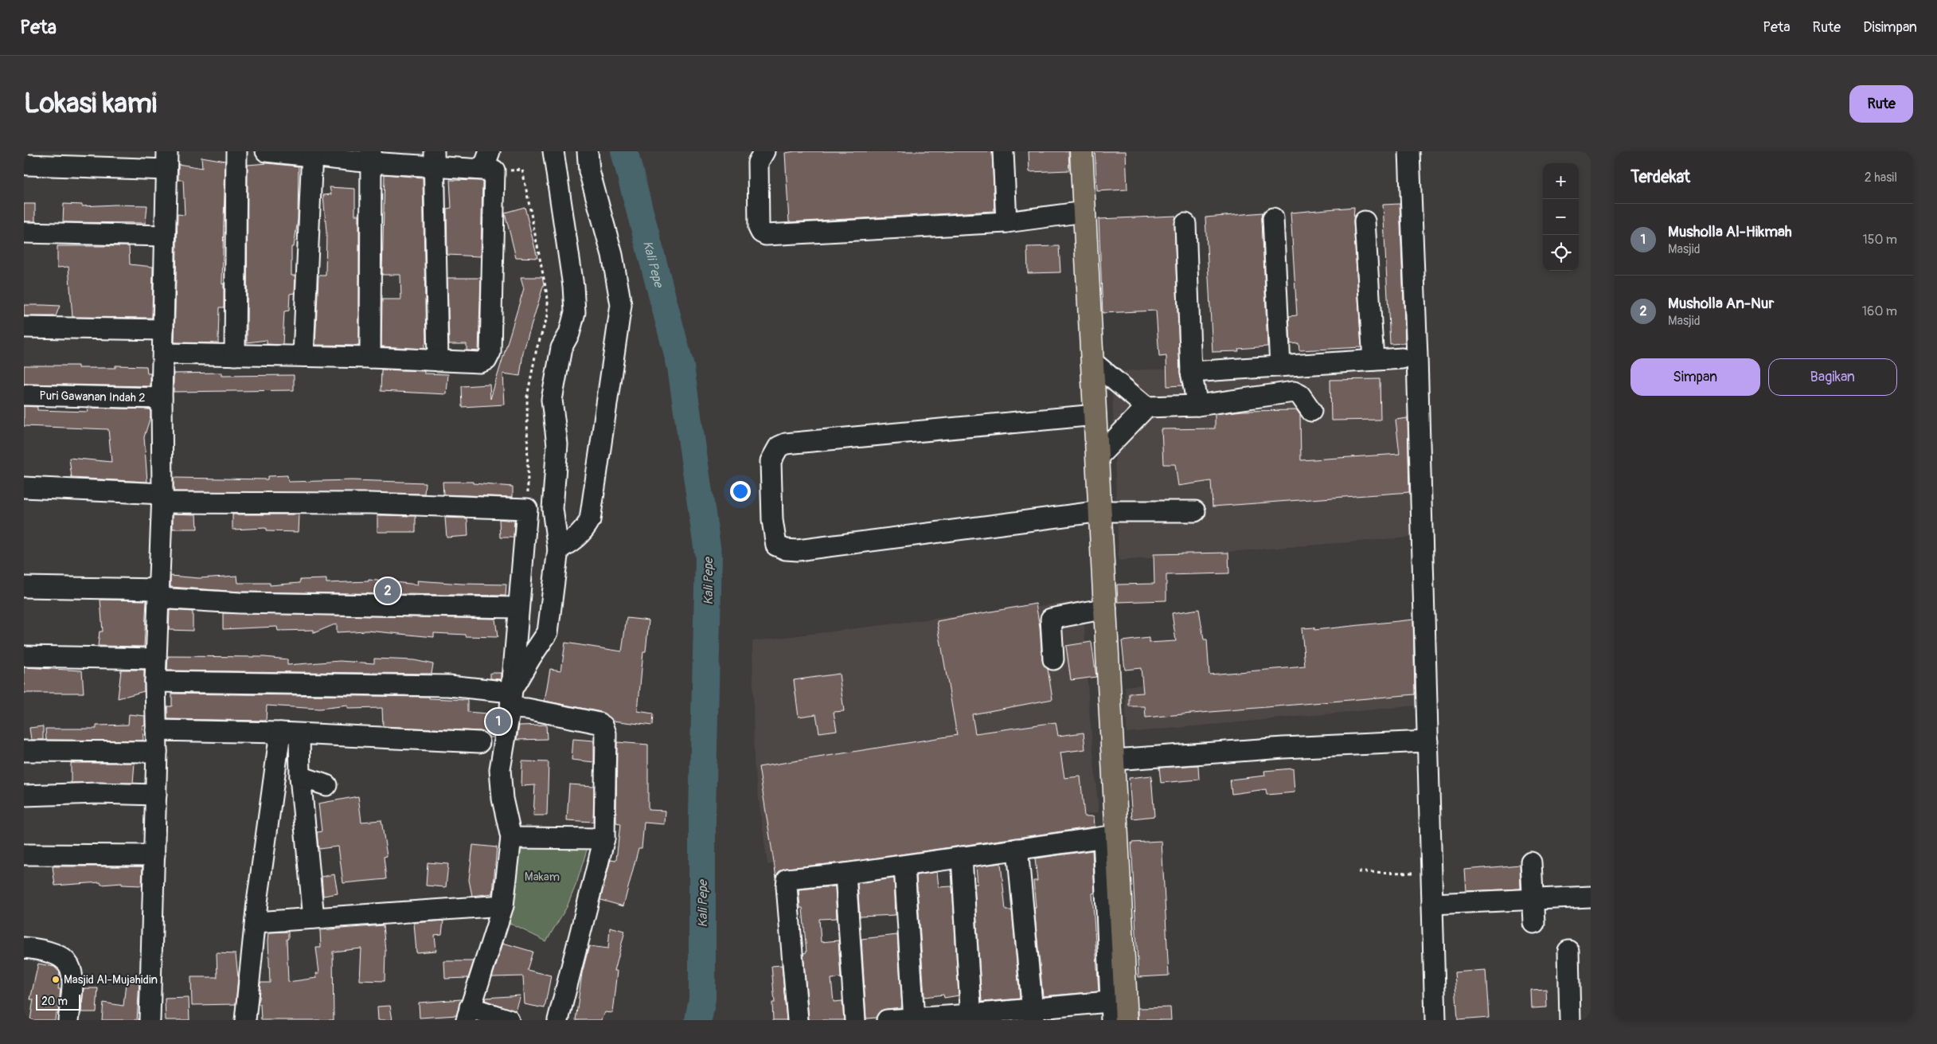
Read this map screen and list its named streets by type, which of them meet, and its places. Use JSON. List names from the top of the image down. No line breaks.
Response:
{"streets":{"street":["Puri Gawanan Indah 2"]},"water":["Kali Pepe"],"parks":["Makam"],"places":["Masjid Al-Mujahidin"],"scale_bar":"20 m","page":{"header":"Peta","nav":["Peta","Rute","Disimpan"],"buttons":["Rute",["Simpan","Bagikan"]],"title":"Lokasi kami","heading":["Terdekat","2 hasil"],"map_buttons":["+","−"],"list":[{"mark":"1","name":"Musholla Al-Hikmah","note":"Masjid","value":"150 m"},{"mark":"2","name":"Musholla An-Nur","note":"Masjid","value":"160 m"}],"pins":["2","1"],"scale":"20 m"}}
